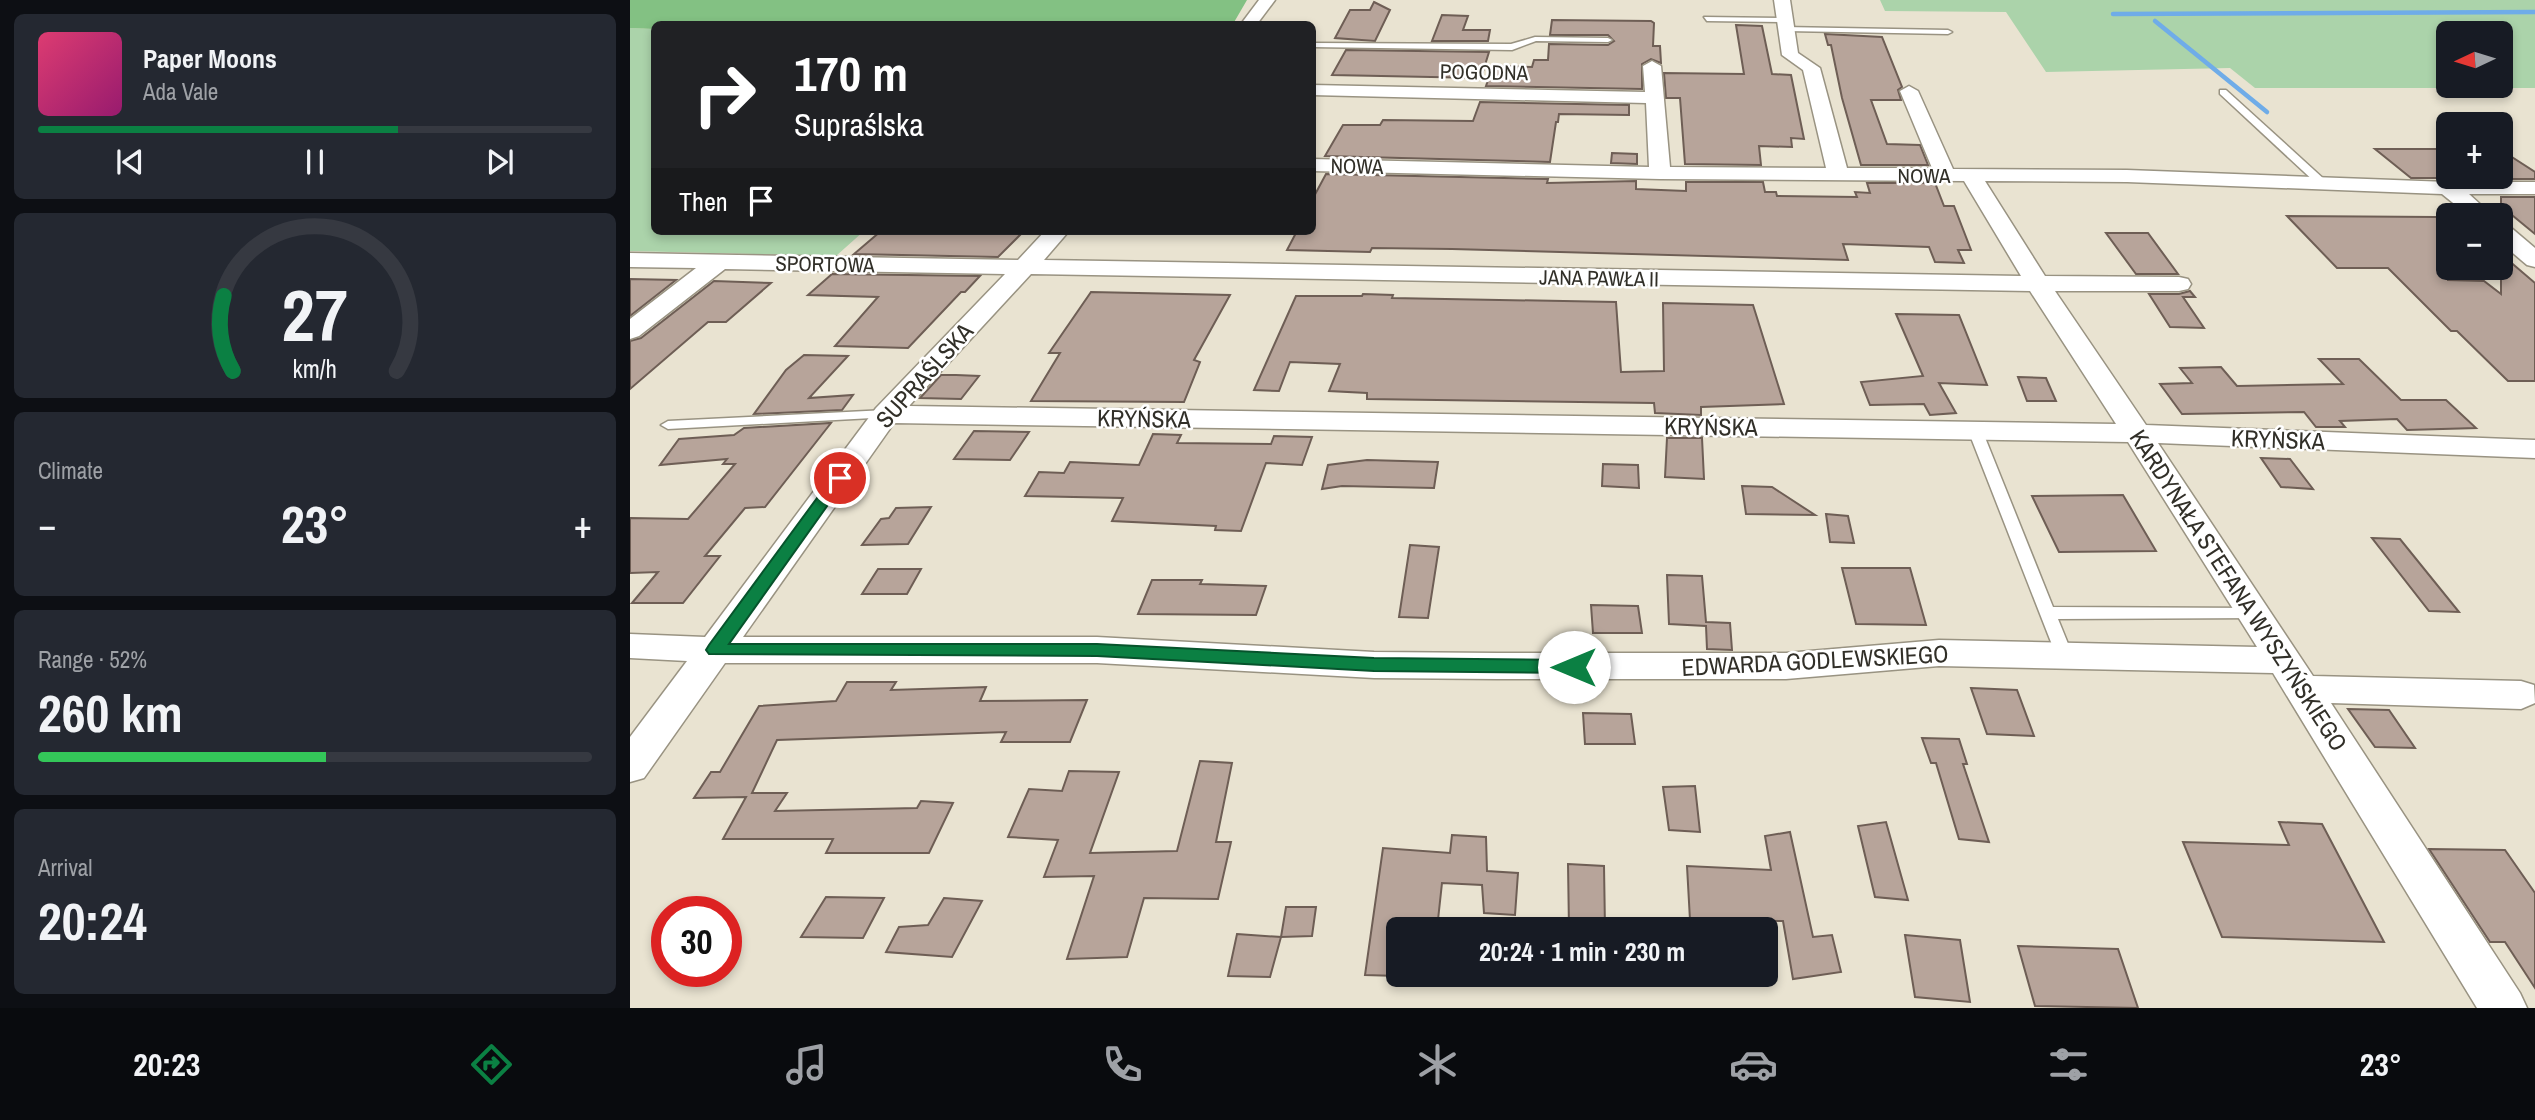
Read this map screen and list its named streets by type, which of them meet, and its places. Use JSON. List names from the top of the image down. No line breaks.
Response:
{"streets":{"street":["POGODNA","NOWA","SPORTOWA","JANA PAWŁA II","SUPRAŚLSKA","KRYŃSKA","KARDYNAŁA STEFANA WYSZYŃSKIEGO","EDWARDA GODLEWSKIEGO"]},"crossings":[["NOWA","KARDYNAŁA STEFANA WYSZYŃSKIEGO"],["SPORTOWA","JANA PAWŁA II"],["SPORTOWA","SUPRAŚLSKA"],["JANA PAWŁA II","SUPRAŚLSKA"],["JANA PAWŁA II","KARDYNAŁA STEFANA WYSZYŃSKIEGO"],["SUPRAŚLSKA","KRYŃSKA"],["SUPRAŚLSKA","EDWARDA GODLEWSKIEGO"],["KRYŃSKA","KARDYNAŁA STEFANA WYSZYŃSKIEGO"],["KARDYNAŁA STEFANA WYSZYŃSKIEGO","EDWARDA GODLEWSKIEGO"]],"north":"left","page":{"map_buttons":["+","−"],"turn":["170 m","Supraślska"],"song":["Paper Moons","Ada Vale"],"then":"Then","tile":["Climate",["Range · 52%","260 km"],["Arrival","20:24"]],"heat":["−","23°","+"],"limit":"30","trip":"20:24 · 1 min · 230 m","tabs":["20:23","23°"],"gauge":["27","km/h"]}}
